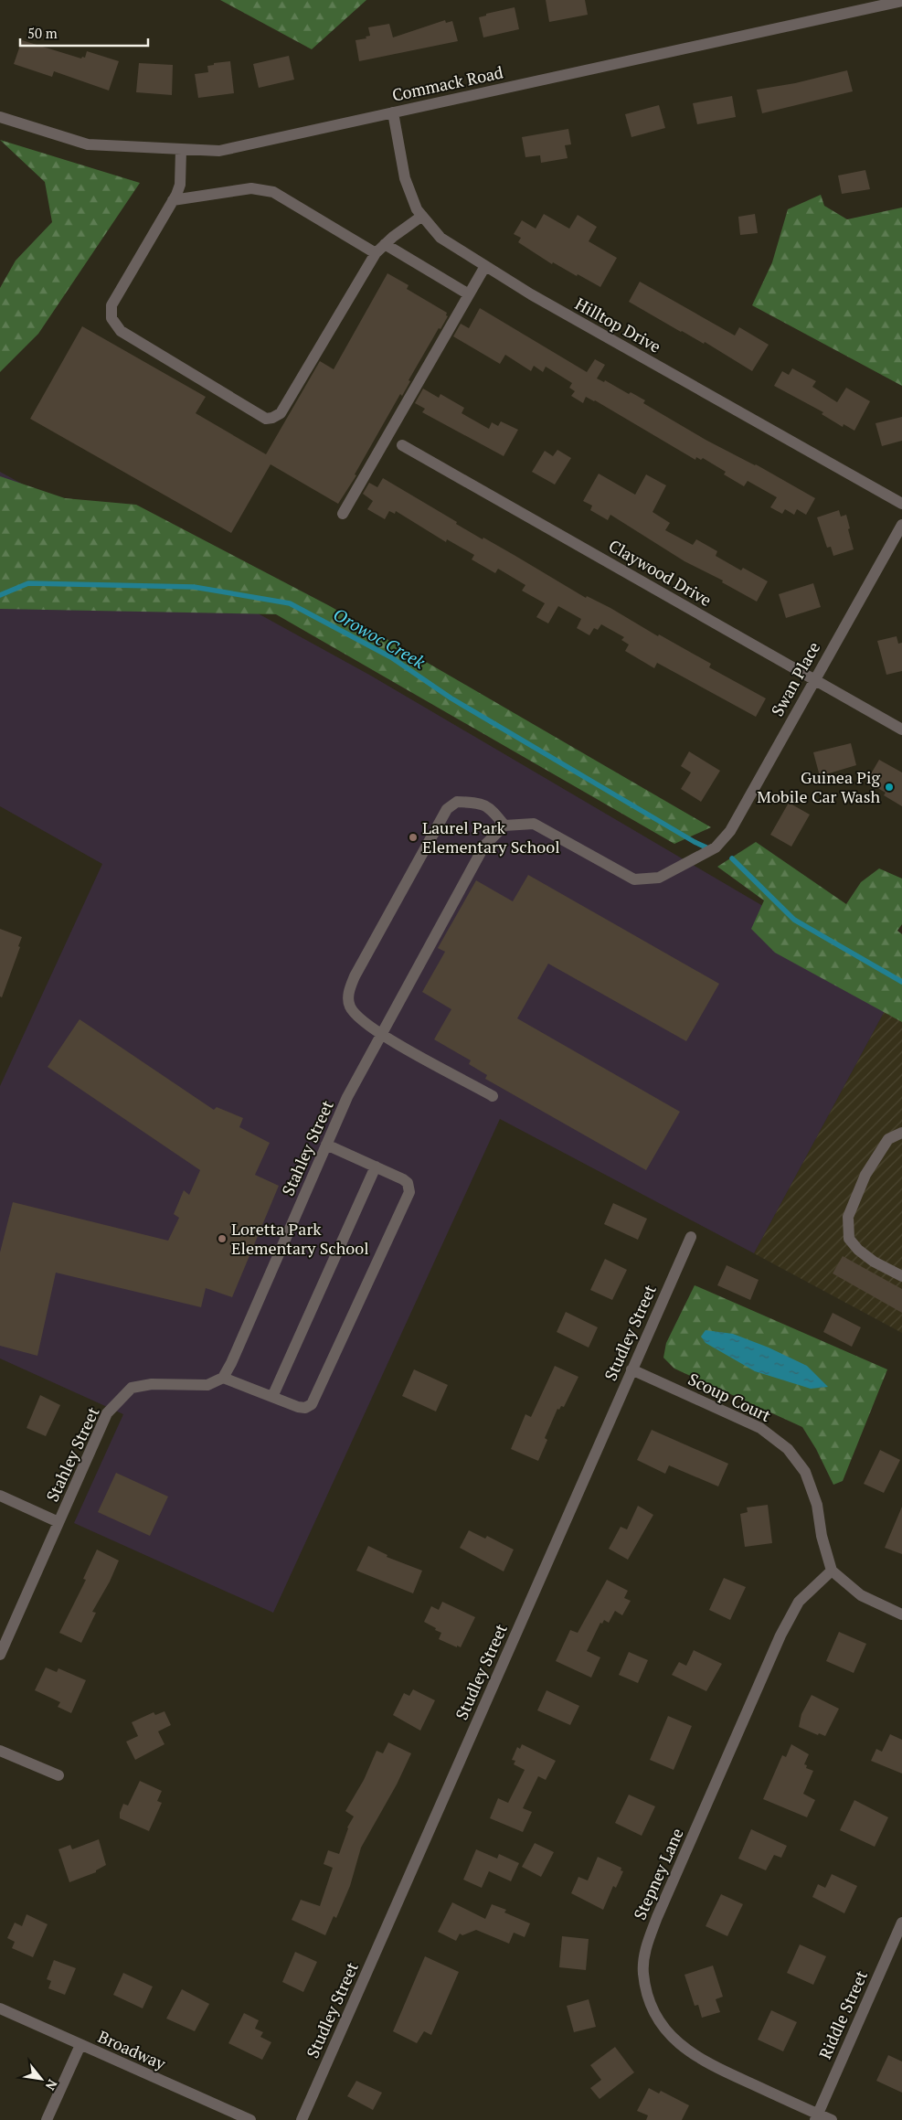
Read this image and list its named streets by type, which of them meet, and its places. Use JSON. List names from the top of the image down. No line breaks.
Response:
{"streets":{"street":["Commack Road","Hilltop Drive","Claywood Drive","Swan Place","Stahley Street","Studley Street","Scoup Court","Stepney Lane","Riddle Street","Broadway"]},"crossings":[["Commack Road","Hilltop Drive"],["Claywood Drive","Swan Place"],["Swan Place","Stahley Street"],["Studley Street","Scoup Court"],["Scoup Court","Stepney Lane"],["Stepney Lane","Riddle Street"]],"water":["Orowoc Creek"],"places":["Guinea Pig Mobile Car Wash","Laurel Park Elementary School","Loretta Park Elementary School"],"scale_bar":"50 m","north":"bottom right"}
